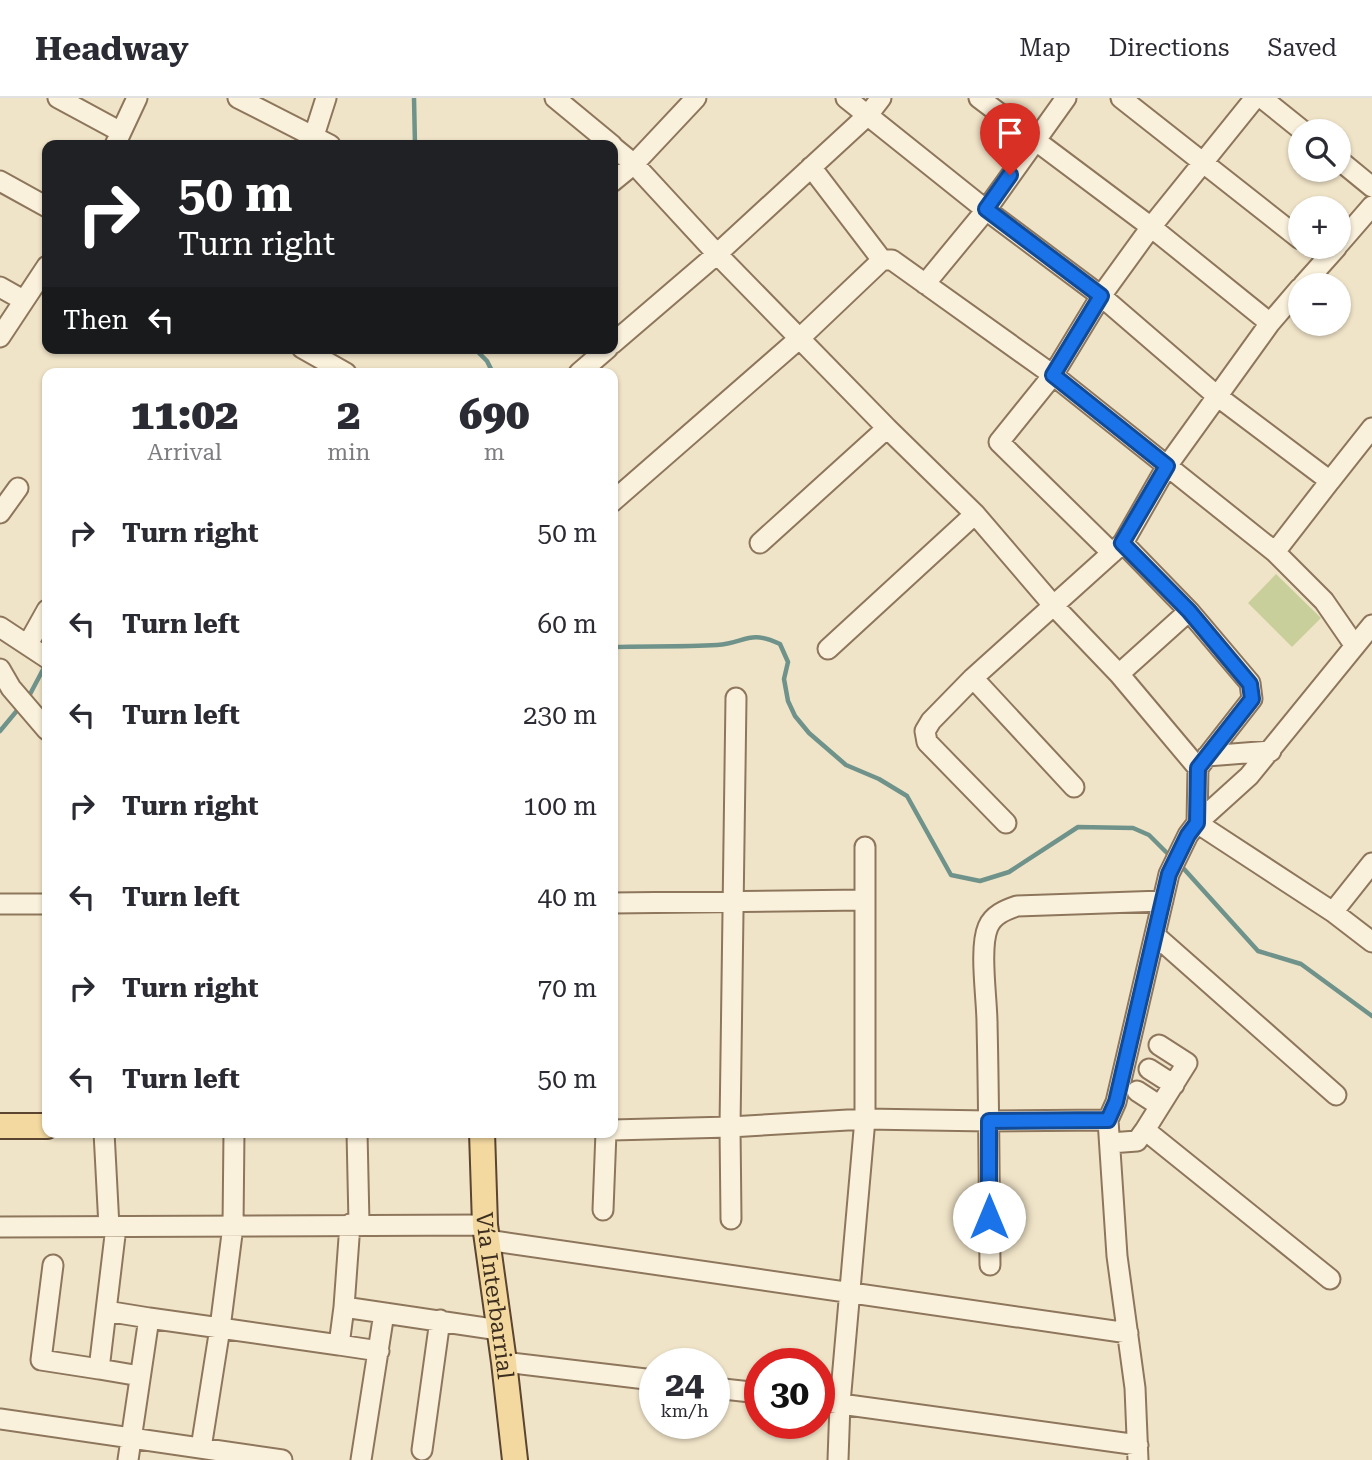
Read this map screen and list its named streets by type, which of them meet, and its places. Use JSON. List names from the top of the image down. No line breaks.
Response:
{"streets":{"main road":["Vía Interbarrial"]},"page":{"header":"Headway","nav":["Map","Directions","Saved"],"map_buttons":["+","−"],"turn":["50 m","Turn right"],"then":"Then","eta":["11:02","Arrival","2","min","690","m"],"list":[{"name":"Turn right","value":"50 m"},{"name":"Turn left","value":"60 m"},{"name":"Turn left","value":"230 m"},{"name":"Turn right","value":"100 m"},{"name":"Turn left","value":"40 m"},{"name":"Turn right","value":"70 m"},{"name":"Turn left","value":"50 m"}],"speed":"24 km/h","limit":"30"}}
